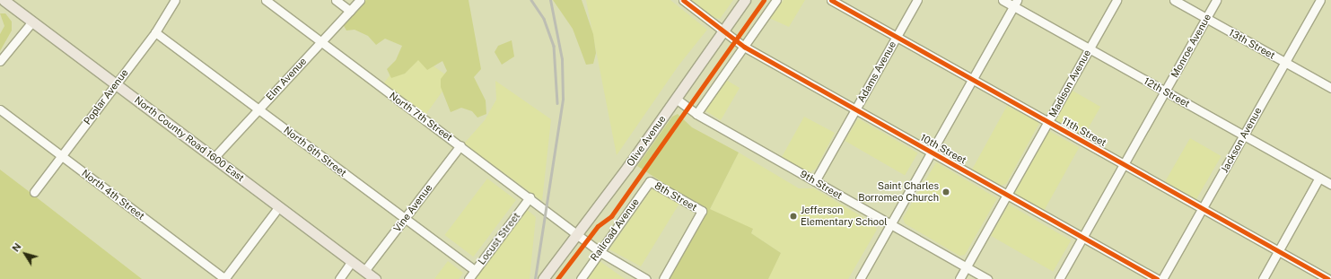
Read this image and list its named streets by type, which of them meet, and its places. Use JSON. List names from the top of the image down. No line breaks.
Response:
{"streets":{"main road":["North County Road 1600 East","Olive Avenue"],"street":["13th Street","Monroe Avenue","Adams Avenue","Elm Avenue","Madison Avenue","12th Street","Poplar Avenue","North 7th Street","11th Street","Jackson Avenue","10th Street","North 6th Street","9th Street","North 4th Street","8th Street","Vine Avenue","Railroad Avenue","Locust Street"]},"crossings":[["13th Street","Monroe Avenue"],["13th Street","Jackson Avenue"],["Monroe Avenue","12th Street"],["Monroe Avenue","11th Street"],["Monroe Avenue","10th Street"],["Adams Avenue","11th Street"],["Adams Avenue","10th Street"],["Adams Avenue","9th Street"],["Elm Avenue","North 7th Street"],["Elm Avenue","North County Road 1600 East"],["Elm Avenue","North 6th Street"],["Madison Avenue","12th Street"],["Madison Avenue","11th Street"],["Madison Avenue","10th Street"],["Madison Avenue","9th Street"],["12th Street","Jackson Avenue"],["Poplar Avenue","North County Road 1600 East"],["Poplar Avenue","North 6th Street"],["Poplar Avenue","North 4th Street"],["North 7th Street","Olive Avenue"],["North 7th Street","Vine Avenue"],["North 7th Street","Railroad Avenue"],["North 7th Street","Locust Street"],["11th Street","Jackson Avenue"],["North County Road 1600 East","Vine Avenue"],["Olive Avenue","10th Street"],["Olive Avenue","9th Street"],["North 6th Street","Vine Avenue"],["North 6th Street","Locust Street"],["8th Street","Railroad Avenue"]],"places":["Saint Charles Borromeo Church","Jefferson Elementary School"],"north":"top left"}
